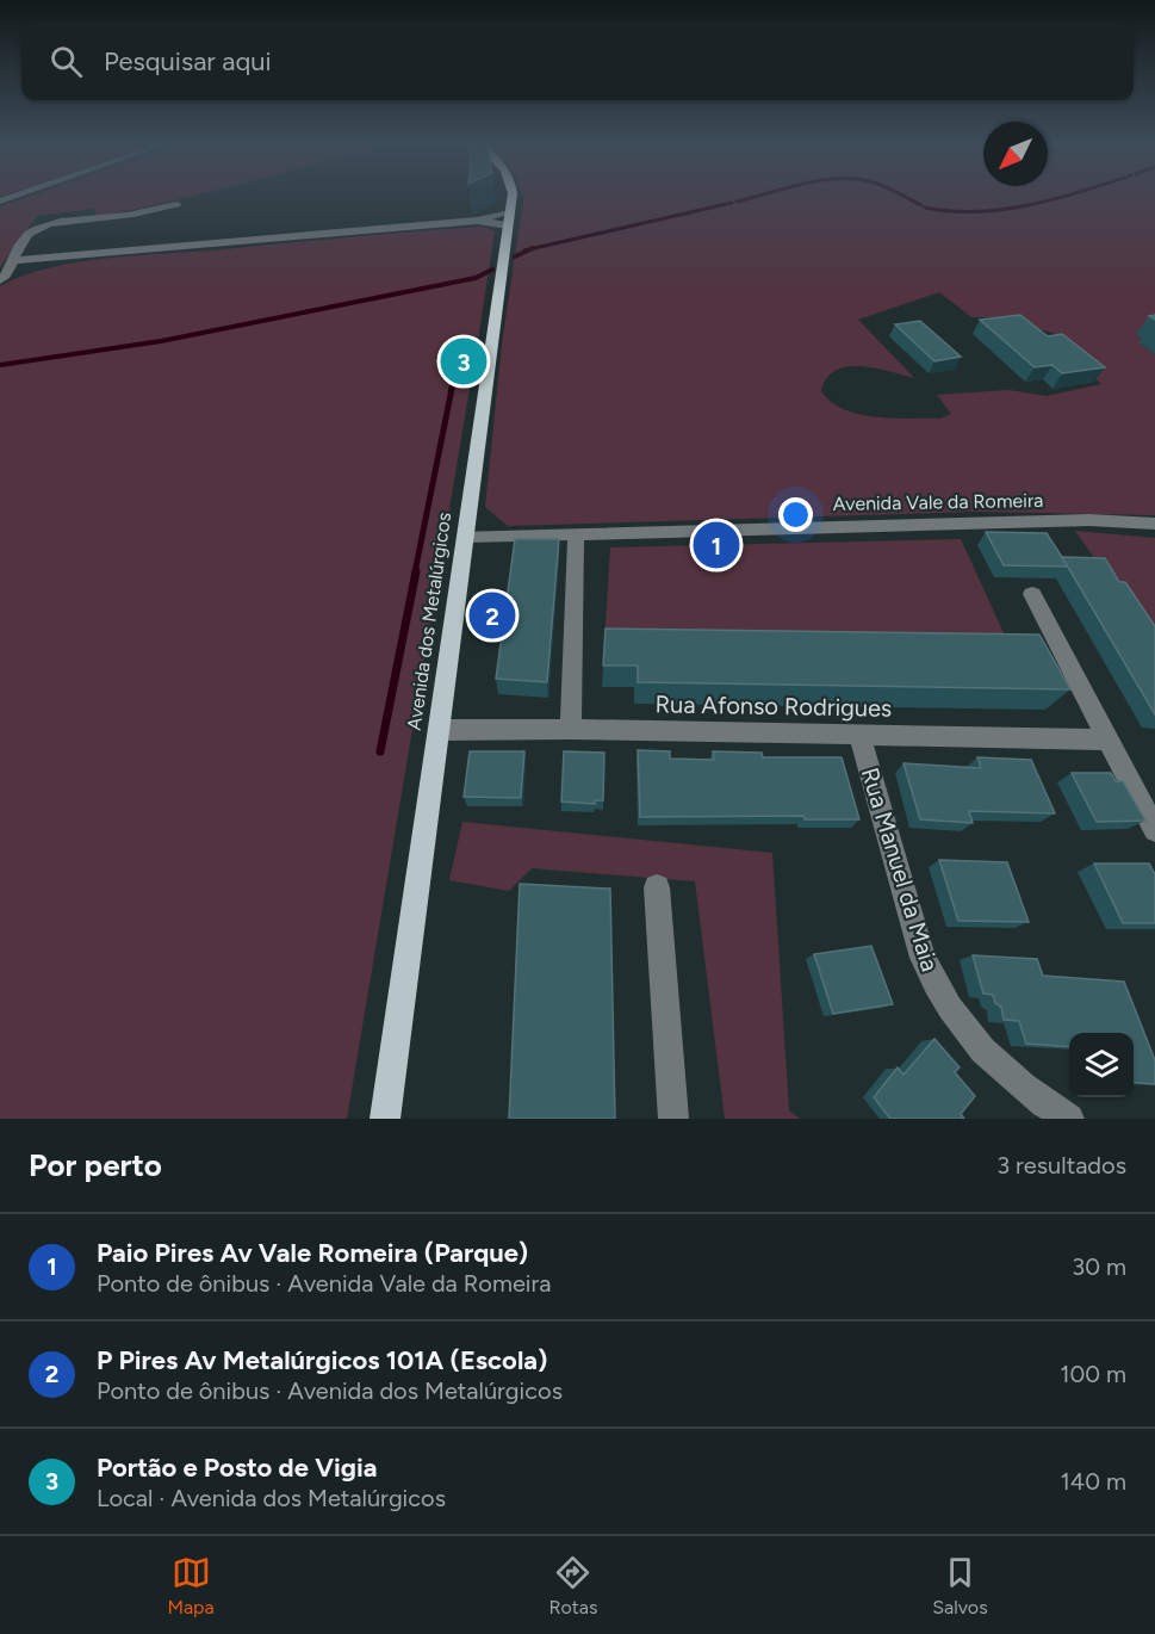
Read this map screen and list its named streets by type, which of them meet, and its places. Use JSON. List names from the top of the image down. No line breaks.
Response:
{"streets":{"main road":["Avenida dos Metalúrgicos"],"street":["Avenida Vale da Romeira","Rua Afonso Rodrigues","Rua Manuel da Maia"]},"crossings":[["Avenida Vale da Romeira","Avenida dos Metalúrgicos"],["Avenida dos Metalúrgicos","Rua Afonso Rodrigues"],["Rua Afonso Rodrigues","Rua Manuel da Maia"]],"north":"bottom left","page":{"search":"Pesquisar aqui","pins":["3","1","2"],"heading":["Por perto","3 resultados"],"list":[{"mark":"1","name":"Paio Pires Av Vale Romeira (Parque)","note":"Ponto de ônibus · Avenida Vale da Romeira","value":"30 m"},{"mark":"2","name":"P Pires Av Metalúrgicos 101A (Escola)","note":"Ponto de ônibus · Avenida dos Metalúrgicos","value":"100 m"},{"mark":"3","name":"Portão e Posto de Vigia","note":"Local · Avenida dos Metalúrgicos","value":"140 m"}],"nav":["Mapa","Rotas","Salvos"]}}
